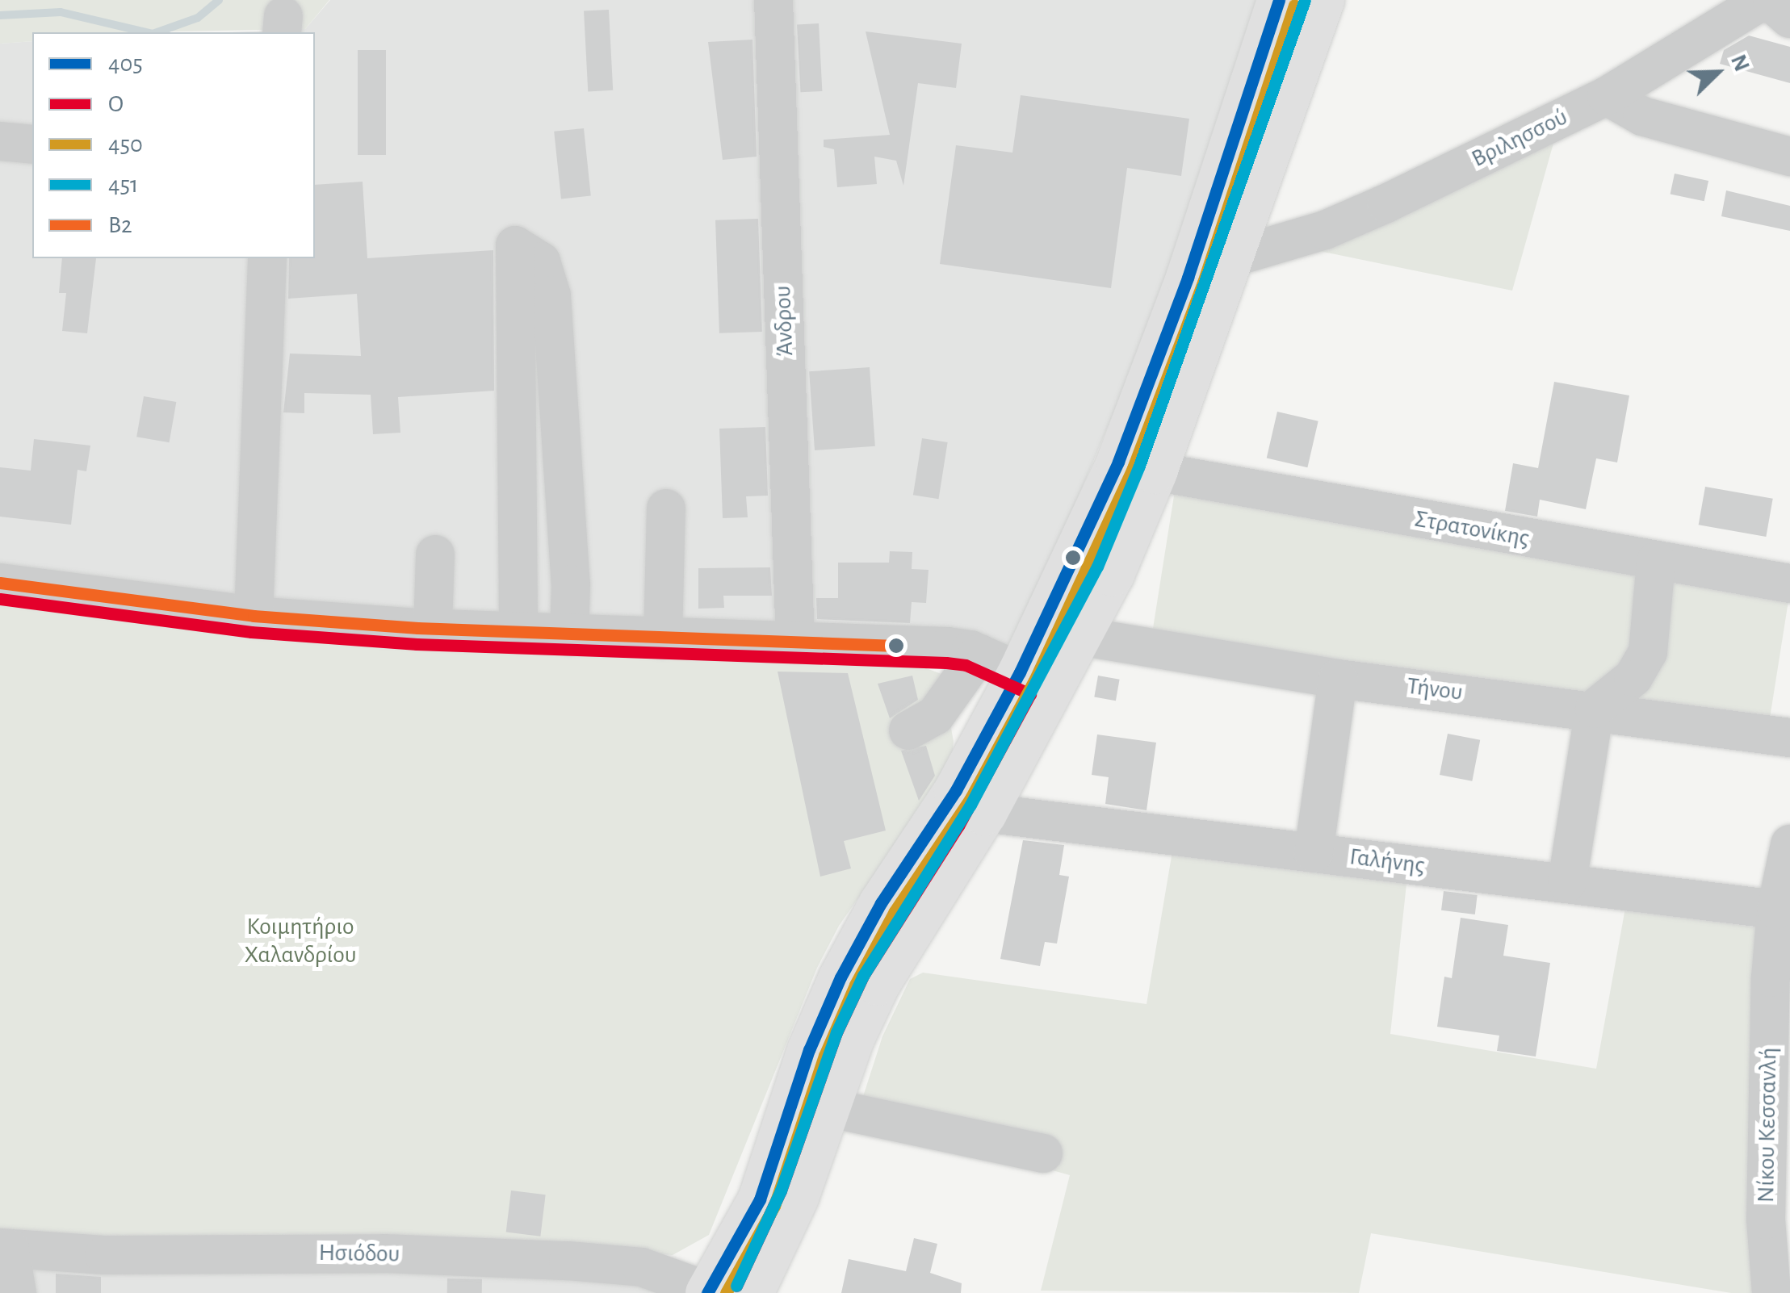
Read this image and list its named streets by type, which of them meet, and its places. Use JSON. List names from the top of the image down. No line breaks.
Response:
{"streets":{"street":["Βριλησσού","Άνδρου","Στρατονίκης","Τήνου","Γαλήνης","Νίκου Κεσσανλή","Ησιόδου"]},"crossings":[["Γαλήνης","Νίκου Κεσσανλή"]],"parks":["Κοιμητήριο Χαλανδρίου"],"lines":["transit line 405","transit line 451","transit line 450","transit line Β2","transit line Ο"],"legend":["405","Ο","450","451","Β2"],"north":"top right"}
